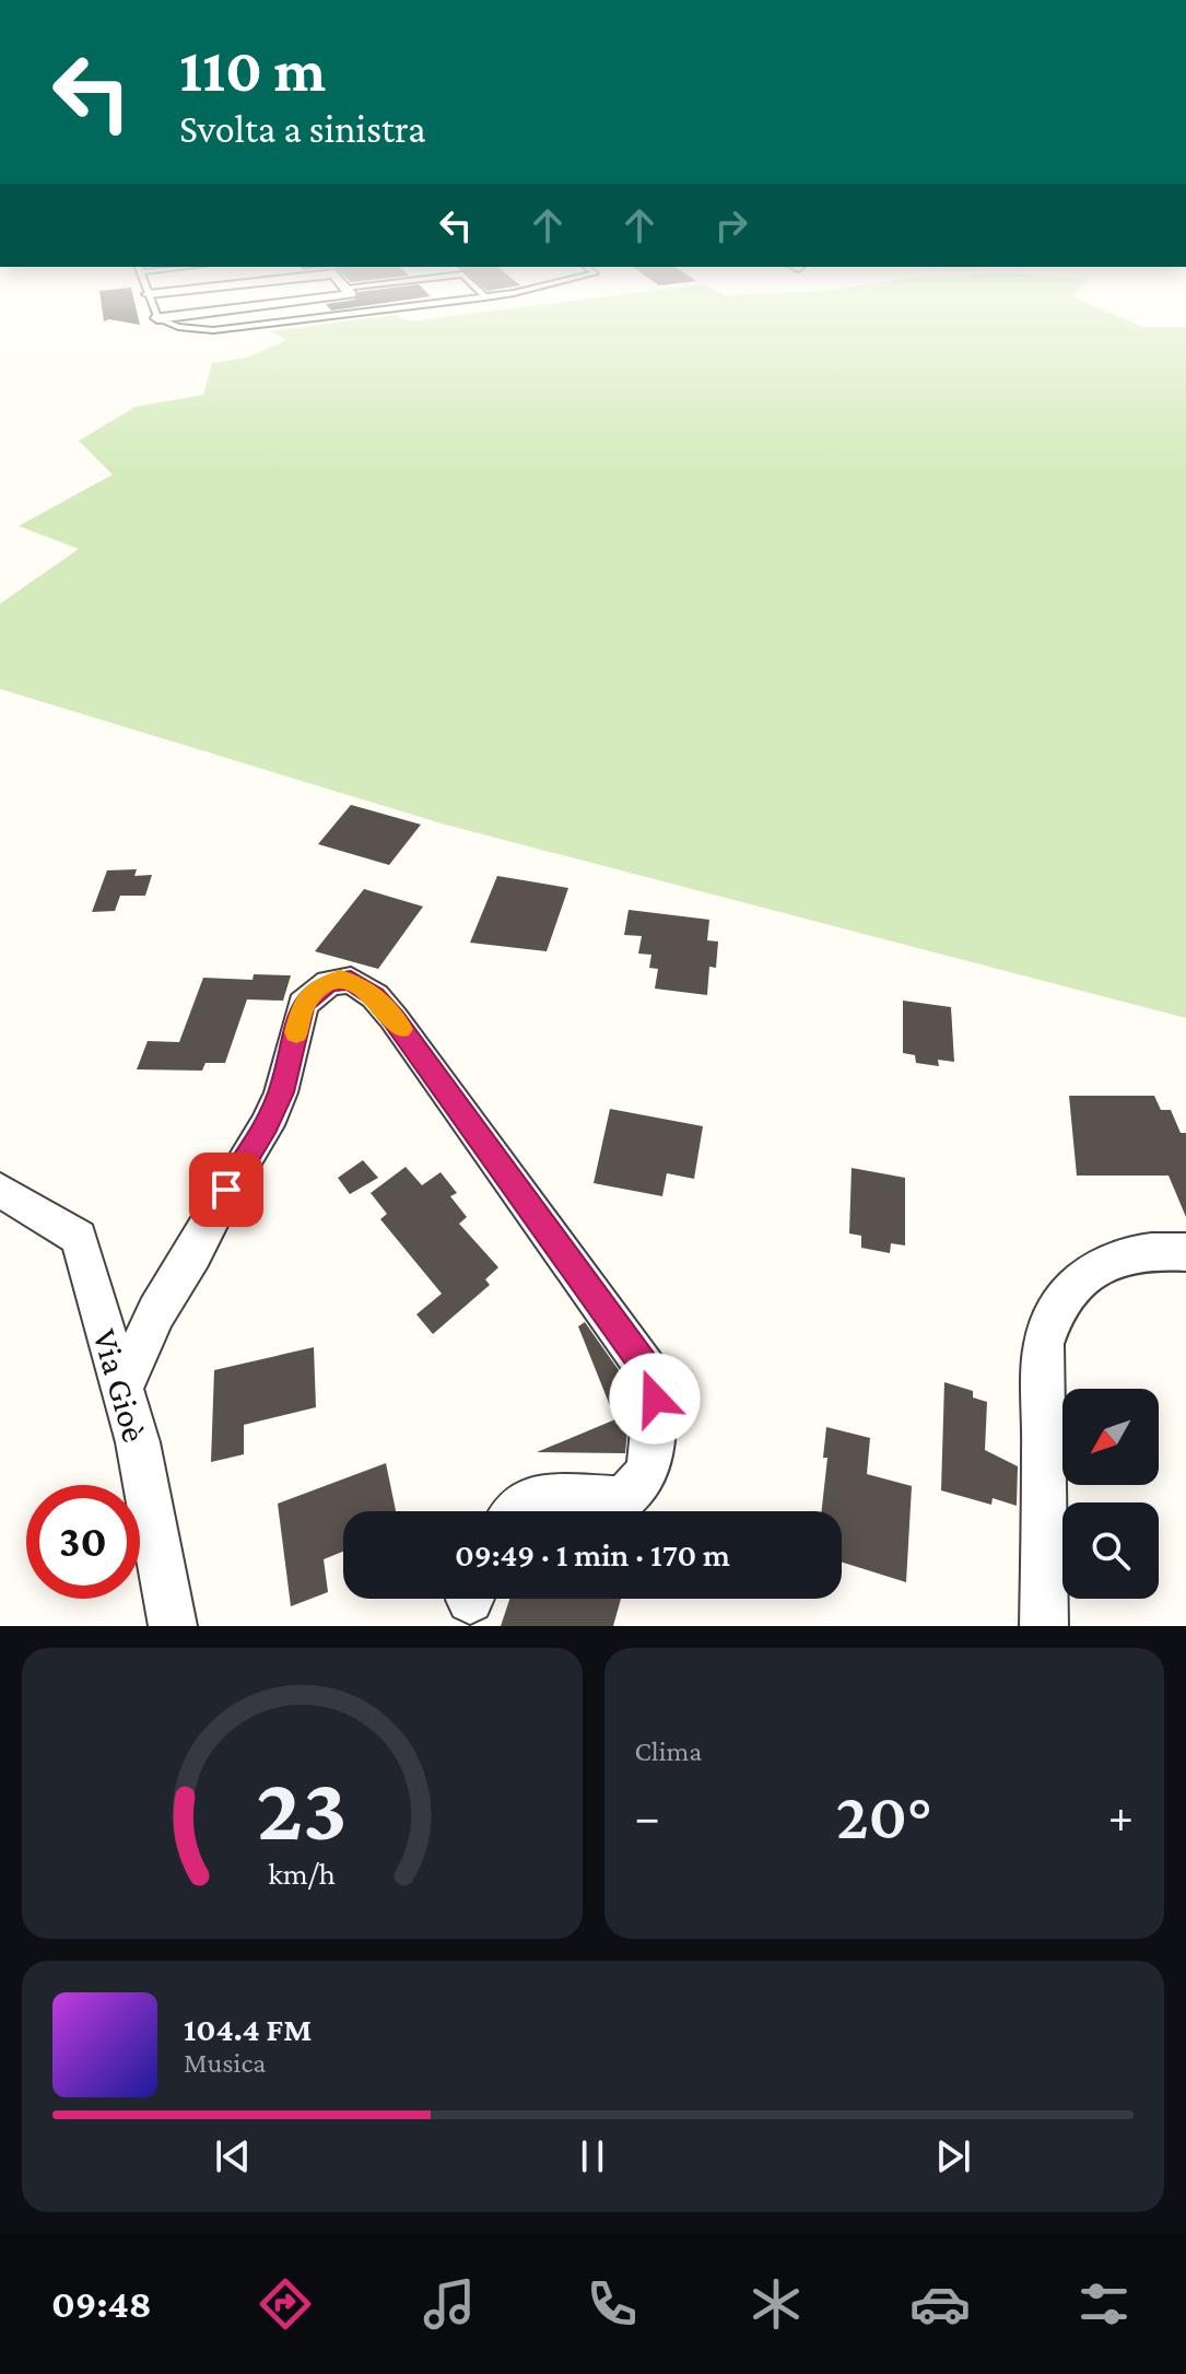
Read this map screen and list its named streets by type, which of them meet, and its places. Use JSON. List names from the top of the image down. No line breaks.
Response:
{"streets":{"street":["Via Gioè"]},"north":"bottom left","page":{"turn":["110 m","Svolta a sinistra"],"limit":"30","trip":"09:49 · 1 min · 170 m","tile":"Clima","heat":["−","20°","+"],"song":["104.4 FM","Musica"],"tabs":"09:48","gauge":["23","km/h"]}}
